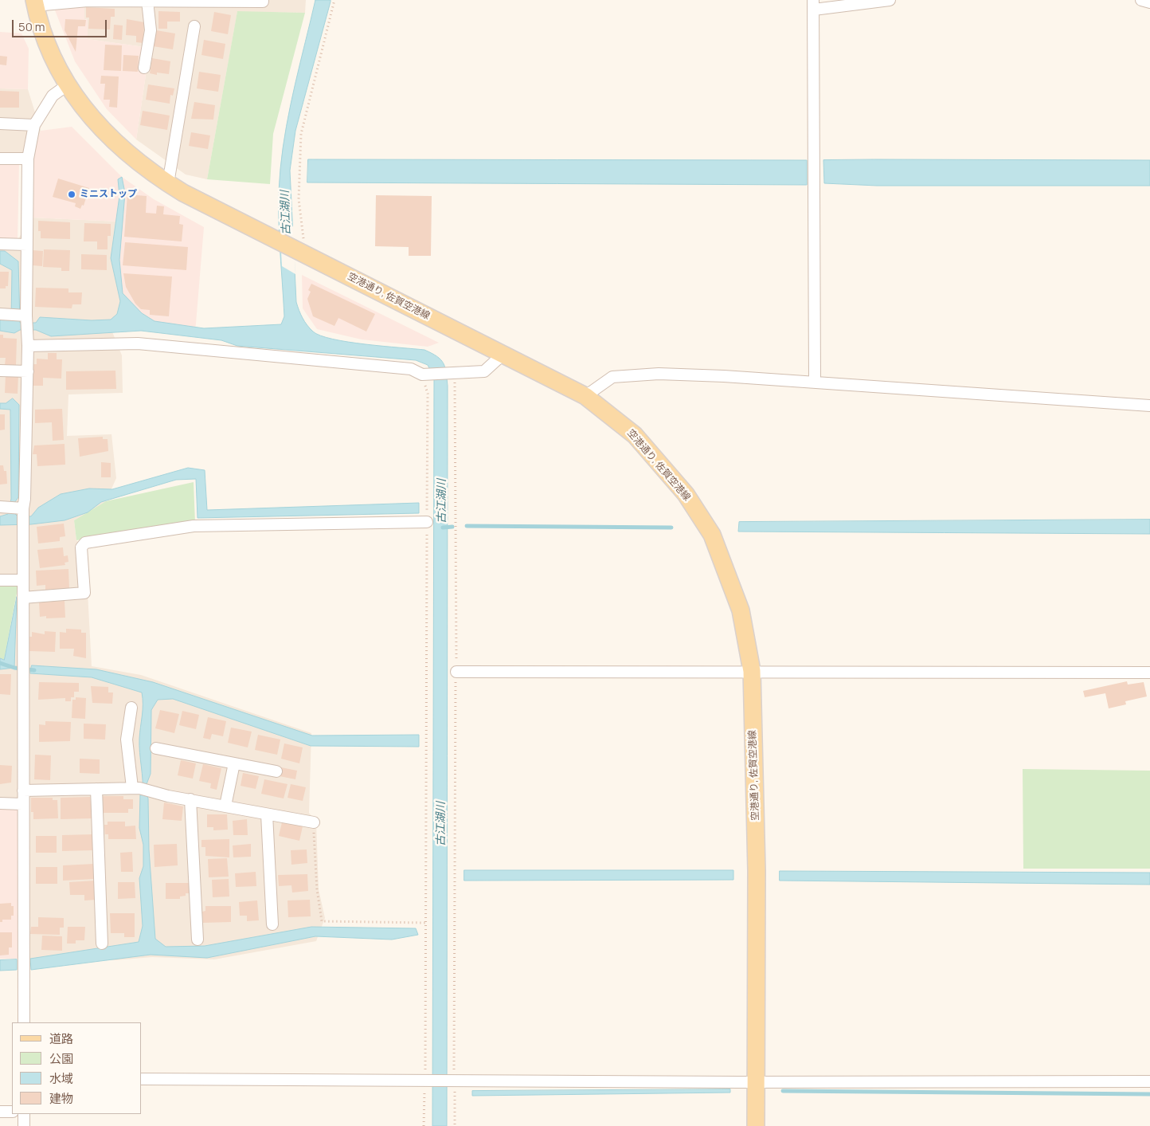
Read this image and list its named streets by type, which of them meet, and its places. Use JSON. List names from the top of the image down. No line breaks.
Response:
{"streets":{"main road":["空港通り, 佐賀空港線"]},"water":["古江湖川"],"places":["ミニストップ"],"legend":["道路","公園","水域","建物"],"scale_bar":"50 m"}
